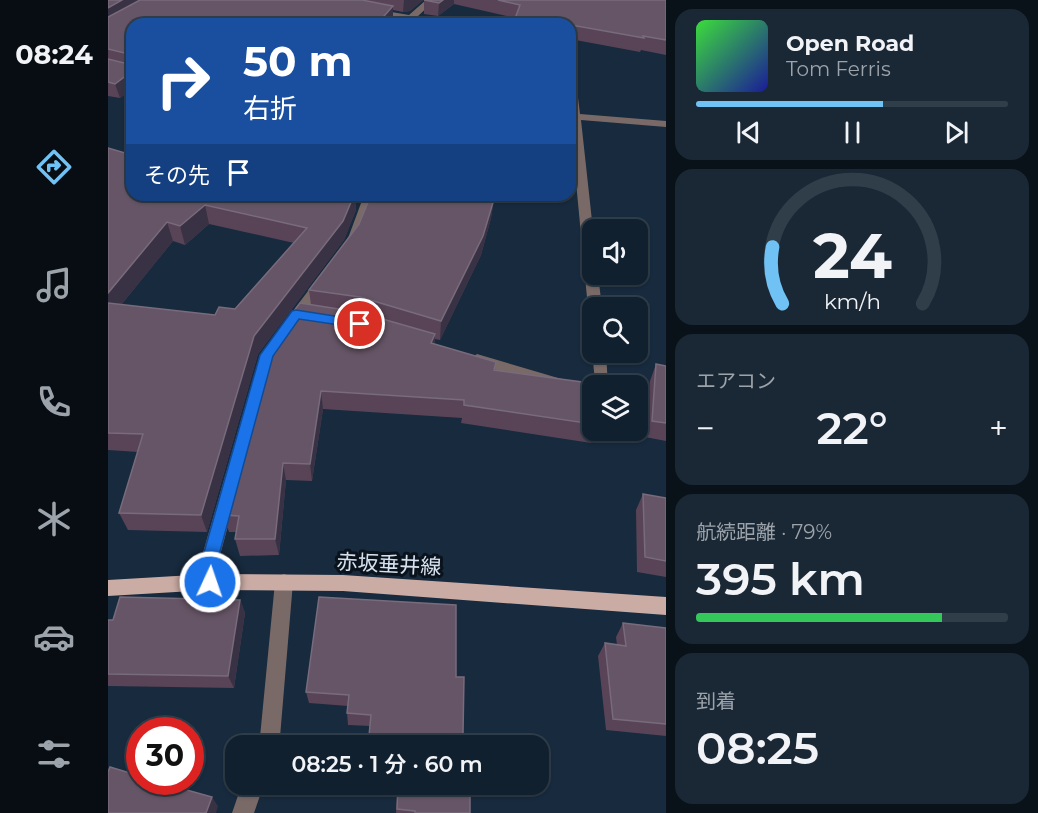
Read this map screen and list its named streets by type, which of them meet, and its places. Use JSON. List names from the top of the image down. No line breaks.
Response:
{"streets":{"main road":["赤坂垂井線"]},"page":{"tabs":"08:24","turn":["50 m","右折"],"song":["Open Road","Tom Ferris"],"then":"その先","tile":["エアコン",["航続距離 · 79%","395 km"],["到着","08:25"]],"heat":["−","22°","+"],"limit":"30","trip":"08:25 · 1 分 · 60 m","gauge":["24","km/h"]}}
